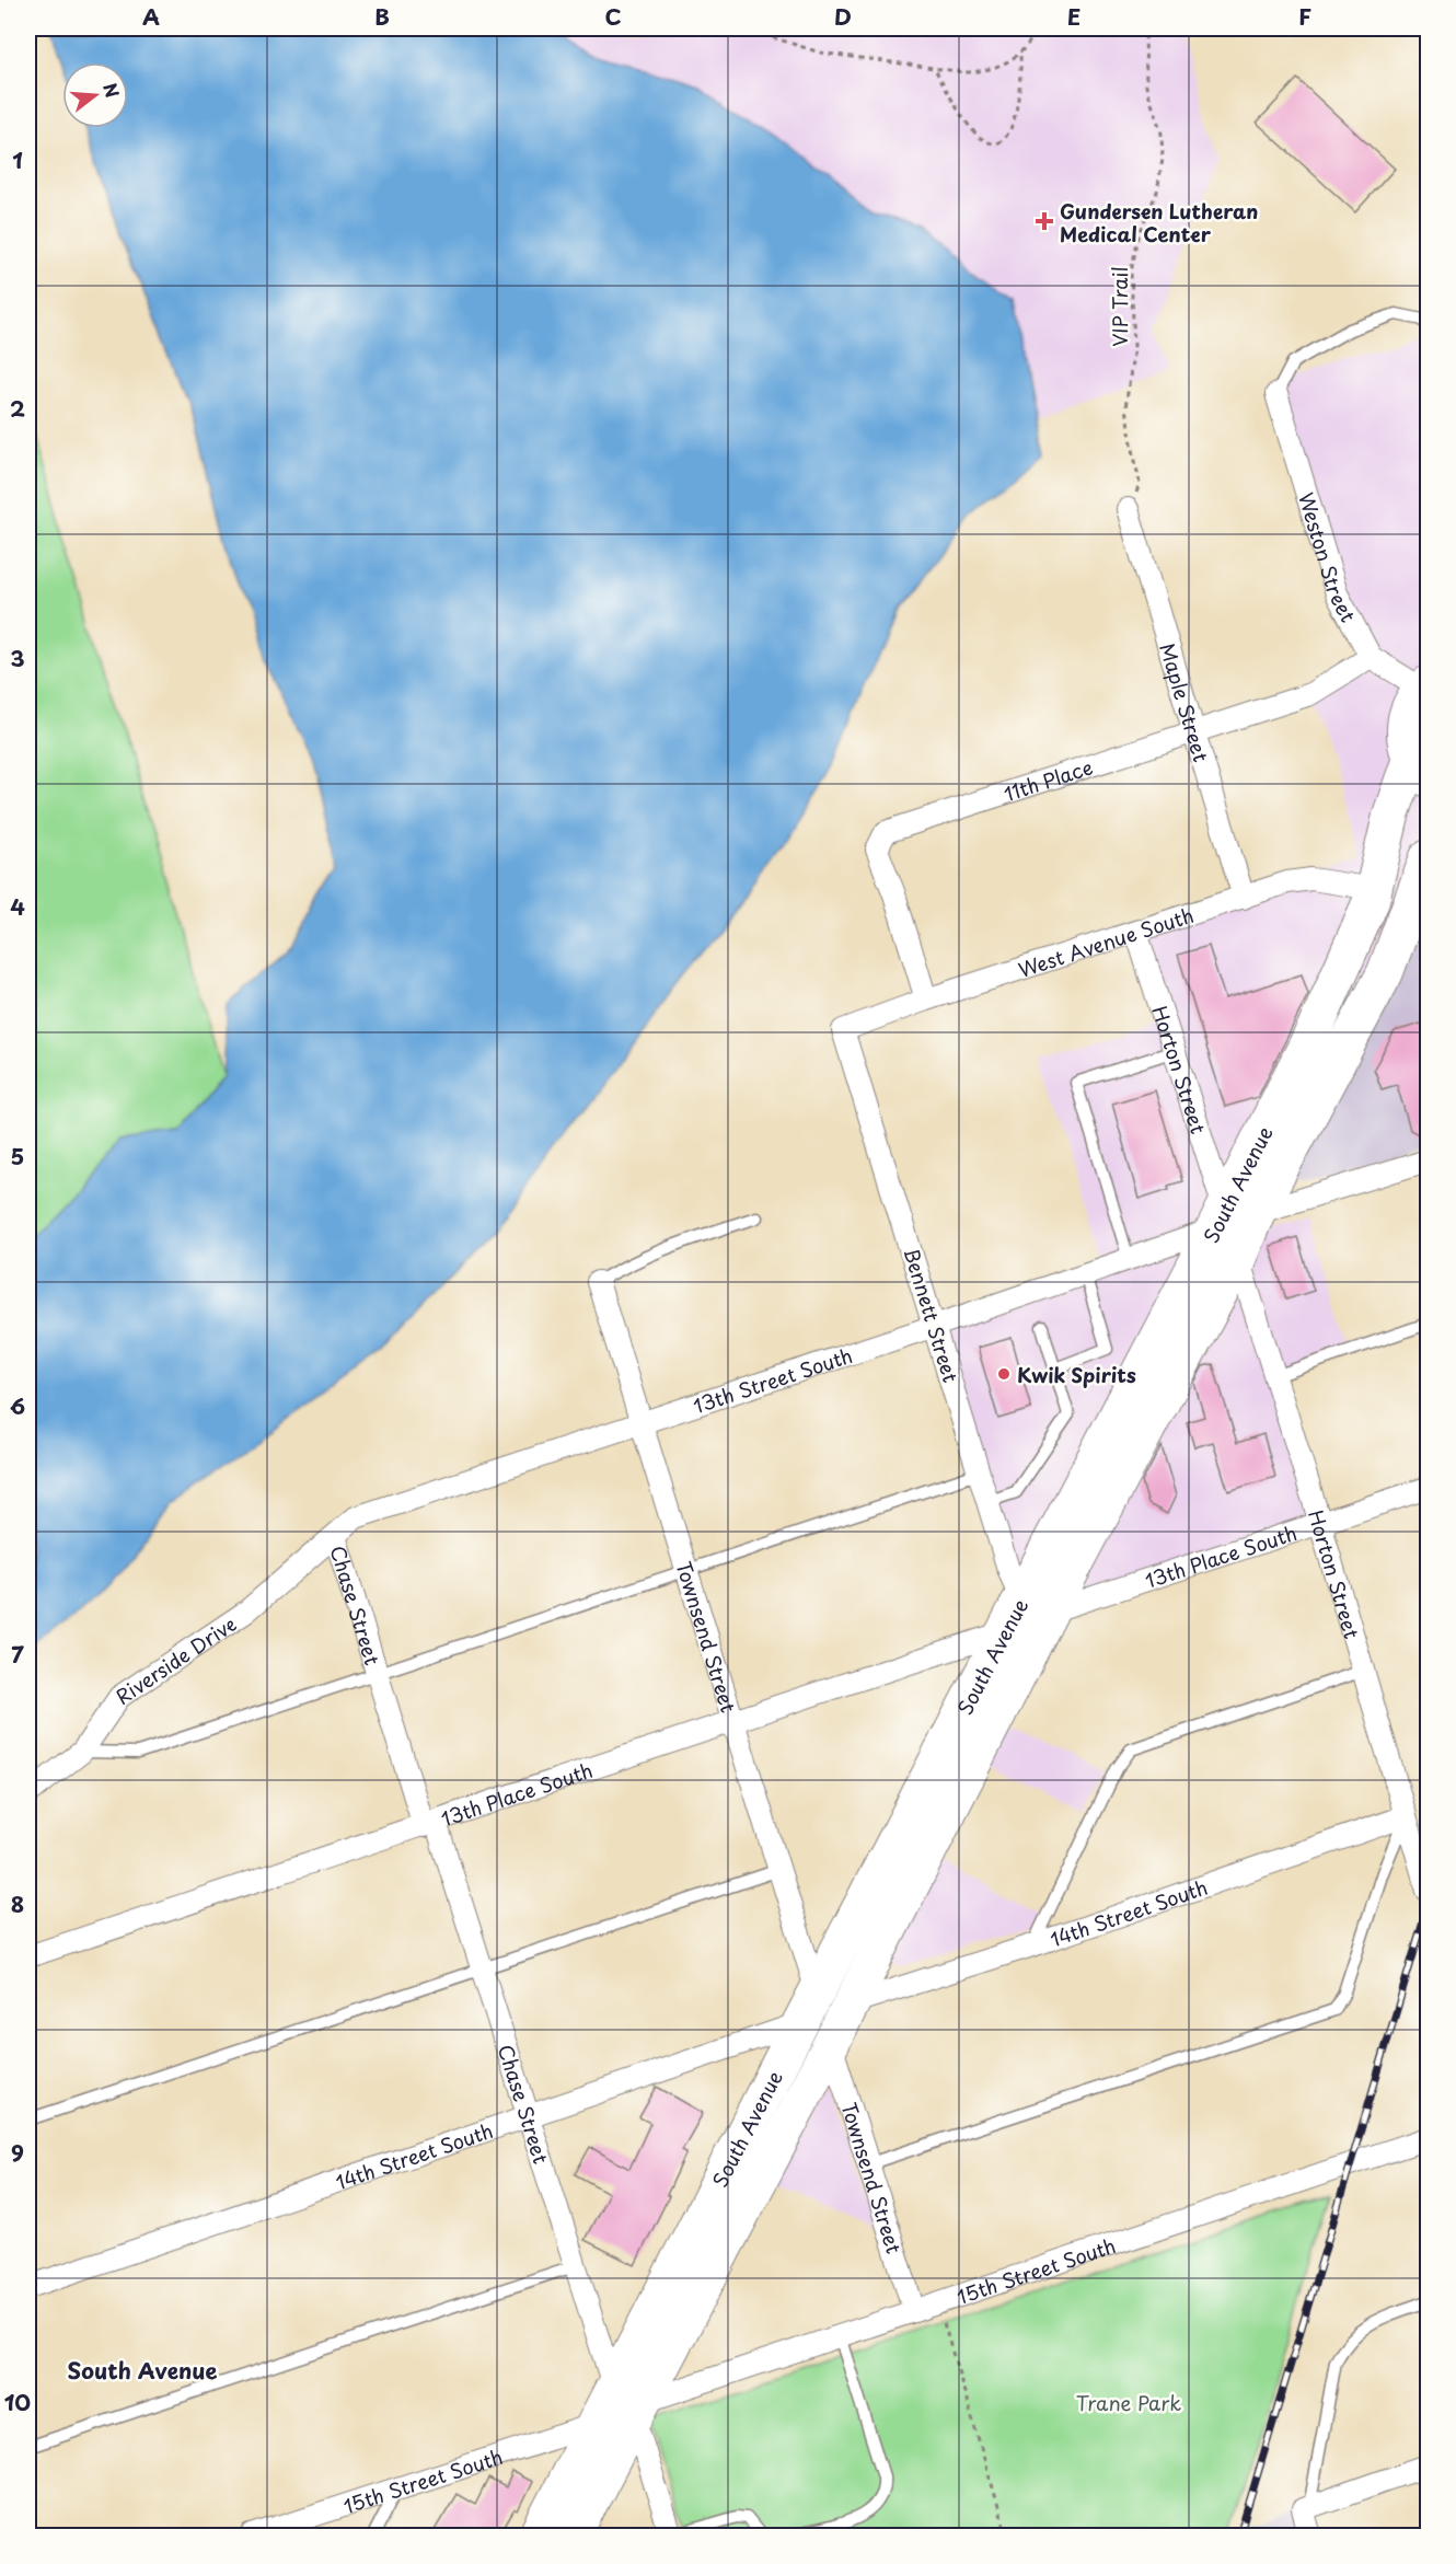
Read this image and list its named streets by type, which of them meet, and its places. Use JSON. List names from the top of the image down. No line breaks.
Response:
{"streets":{"highway":["South Avenue"],"street":["Weston Street","Maple Street","11th Place","West Avenue South","Horton Street","Bennett Street","13th Street South","13th Place South","Chase Street","Townsend Street","Riverside Drive","14th Street South","15th Street South"],"path":["VIP Trail"]},"crossings":[["VIP Trail","Maple Street"],["Weston Street","11th Place"],["Maple Street","11th Place"],["Maple Street","West Avenue South"],["11th Place","West Avenue South"],["West Avenue South","Horton Street"],["West Avenue South","South Avenue"],["West Avenue South","Bennett Street"],["Horton Street","South Avenue"],["Horton Street","13th Street South"],["Horton Street","13th Place South"],["Horton Street","14th Street South"],["South Avenue","Bennett Street"],["South Avenue","13th Street South"],["South Avenue","13th Place South"],["South Avenue","Chase Street"],["South Avenue","Townsend Street"],["South Avenue","14th Street South"],["South Avenue","15th Street South"],["Bennett Street","13th Street South"],["Bennett Street","13th Place South"],["13th Street South","Chase Street"],["13th Street South","Townsend Street"],["13th Street South","Riverside Drive"],["13th Place South","Chase Street"],["13th Place South","Townsend Street"],["Chase Street","Riverside Drive"],["Chase Street","14th Street South"],["Chase Street","15th Street South"],["Townsend Street","15th Street South"]],"districts":["South Avenue"],"parks":["Trane Park"],"places":{"health":["Gundersen Lutheran Medical Center"],"other":["Kwik Spirits"]},"north":"right","grid":{"columns":["A","B","C","D","E","F"],"rows":["1","2","3","4","5","6","7","8","9","10"]}}
